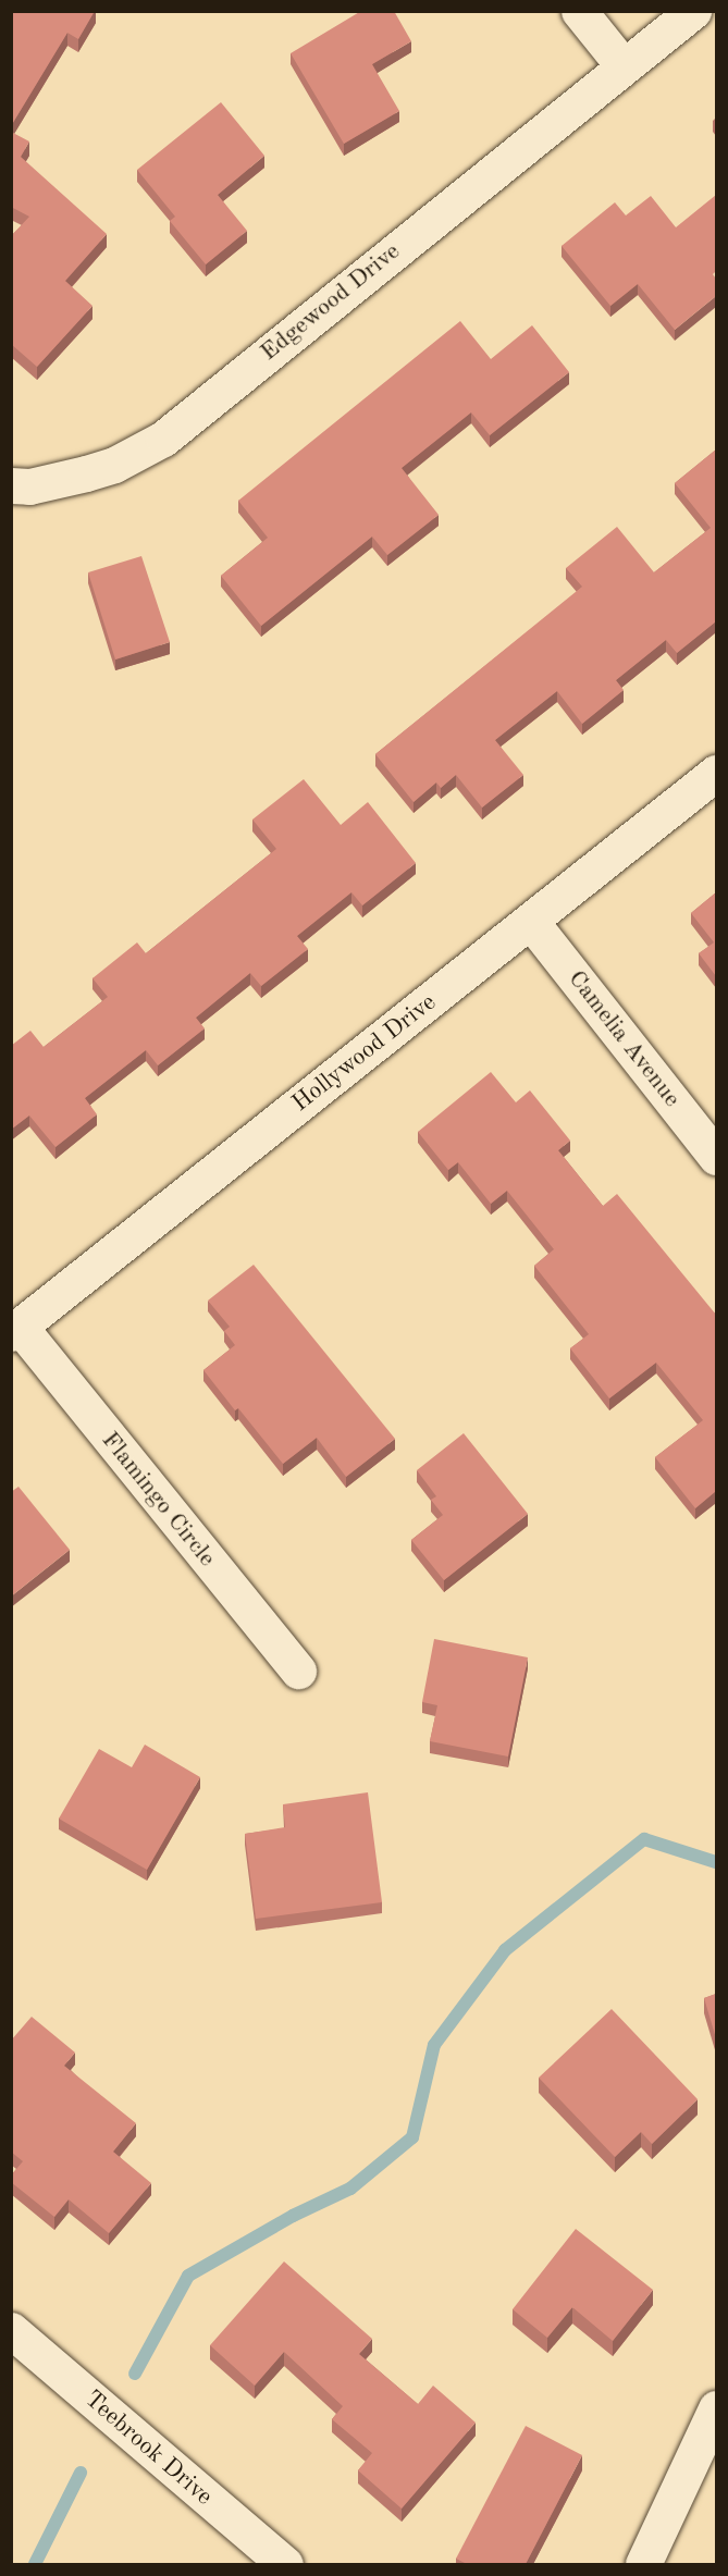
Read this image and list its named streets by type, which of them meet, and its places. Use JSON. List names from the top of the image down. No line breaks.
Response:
{"streets":{"street":["Edgewood Drive","Camelia Avenue","Hollywood Drive","Flamingo Circle","Teebrook Drive"]},"crossings":[["Camelia Avenue","Hollywood Drive"],["Hollywood Drive","Flamingo Circle"]]}
